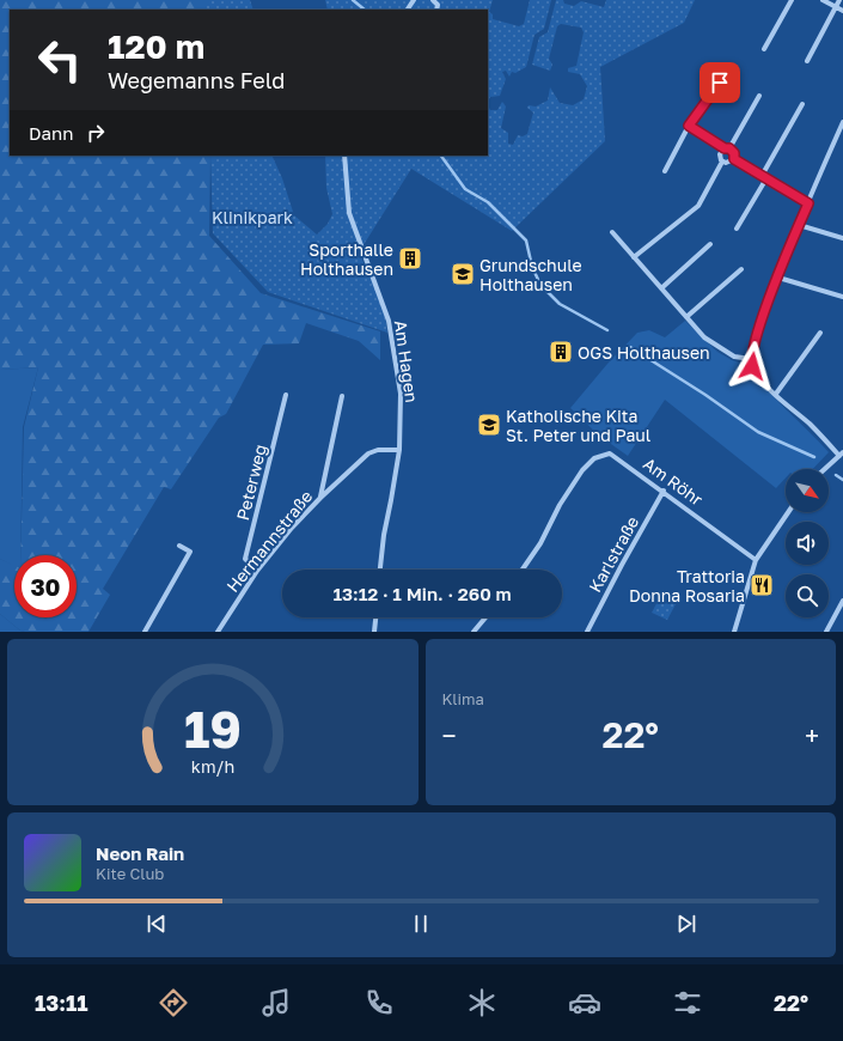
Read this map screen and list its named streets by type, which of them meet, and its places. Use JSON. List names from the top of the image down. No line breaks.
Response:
{"streets":{"street":["Am Hagen","Am Röhr","Peterweg","Hermannstraße","Karlstraße"]},"crossings":[["Am Hagen","Hermannstraße"],["Am Röhr","Karlstraße"],["Peterweg","Hermannstraße"]],"parks":["Klinikpark"],"places":{"building":["Sporthalle Holthausen","OGS Holthausen"],"school or university":["Grundschule Holthausen","Katholische Kita St. Peter und Paul"],"restaurant":["Trattoria Donna Rosaria"]},"north":"bottom right","page":{"turn":["120 m","Wegemanns Feld"],"then":"Dann","limit":"30","trip":"13:12 · 1 Min. · 260 m","tile":"Klima","heat":["−","22°","+"],"song":["Neon Rain","Kite Club"],"tabs":["13:11","22°"],"gauge":["19","km/h"]}}
